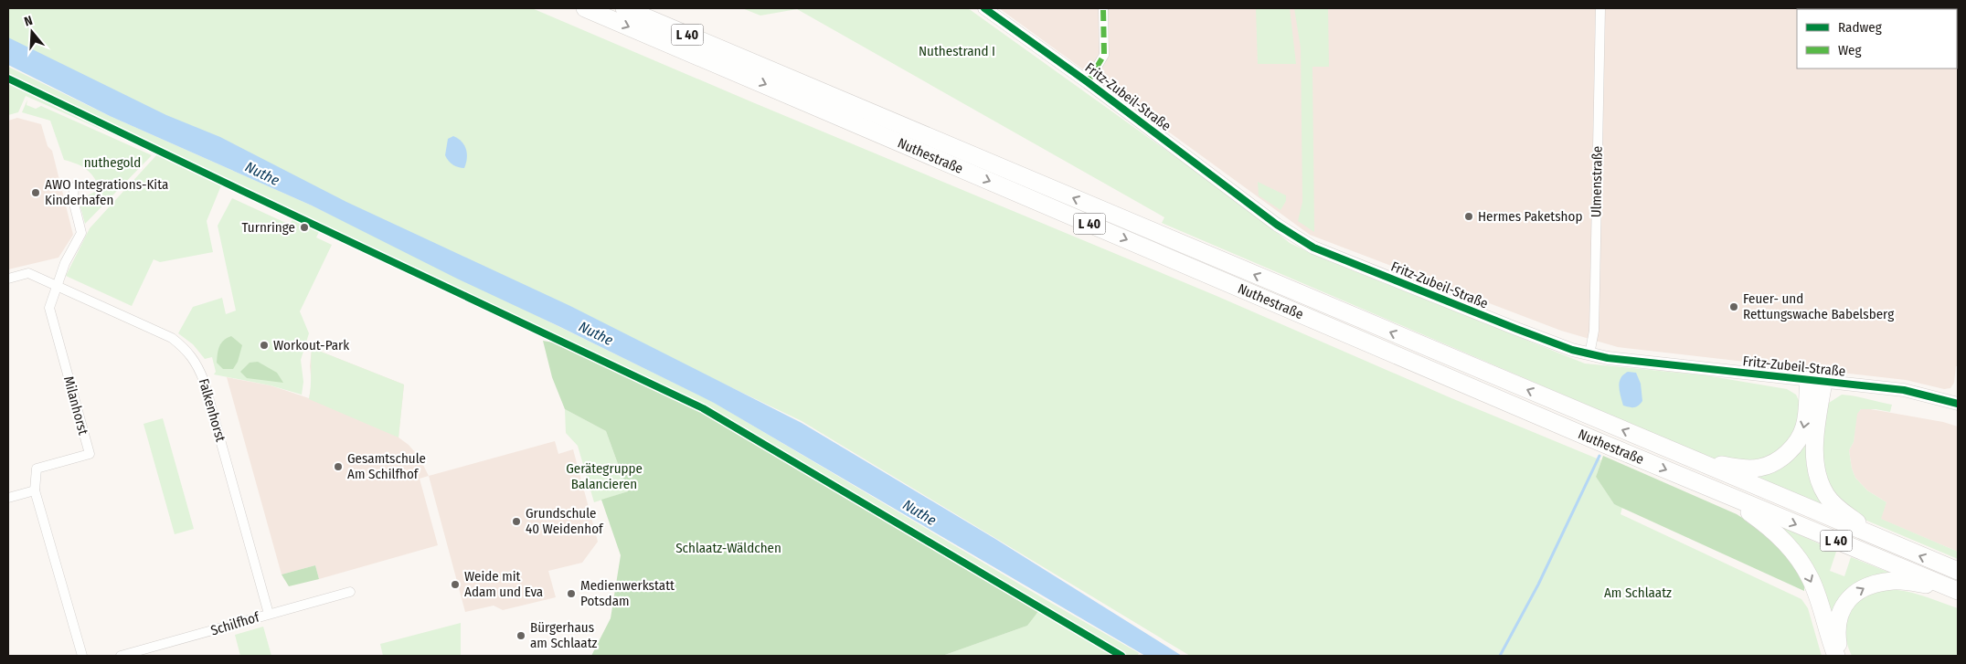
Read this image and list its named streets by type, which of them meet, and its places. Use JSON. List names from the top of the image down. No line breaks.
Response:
{"streets":{"highway":["L 40","Nuthestraße"],"street":["Fritz-Zubeil-Straße","Ulmenstraße","Milanhorst","Falkenhorst","Schilfhof"]},"crossings":[["Fritz-Zubeil-Straße","Ulmenstraße"],["Milanhorst","Falkenhorst"],["Falkenhorst","Schilfhof"]],"water":["Nuthe"],"parks":["Nuthestrand I","nuthegold","Gerätegruppe Balancieren","Schlaatz-Wäldchen","Am Schlaatz"],"places":["AWO Integrations-Kita Kinderhafen","Hermes Paketshop","Turnringe","Feuer- und Rettungswache Babelsberg","Workout-Park","Gesamtschule Am Schilfhof","Grundschule 40 Weidenhof","Weide mit Adam und Eva","Medienwerkstatt Potsdam","Bürgerhaus am Schlaatz"],"legend":["Radweg","Weg"],"north":"top"}
